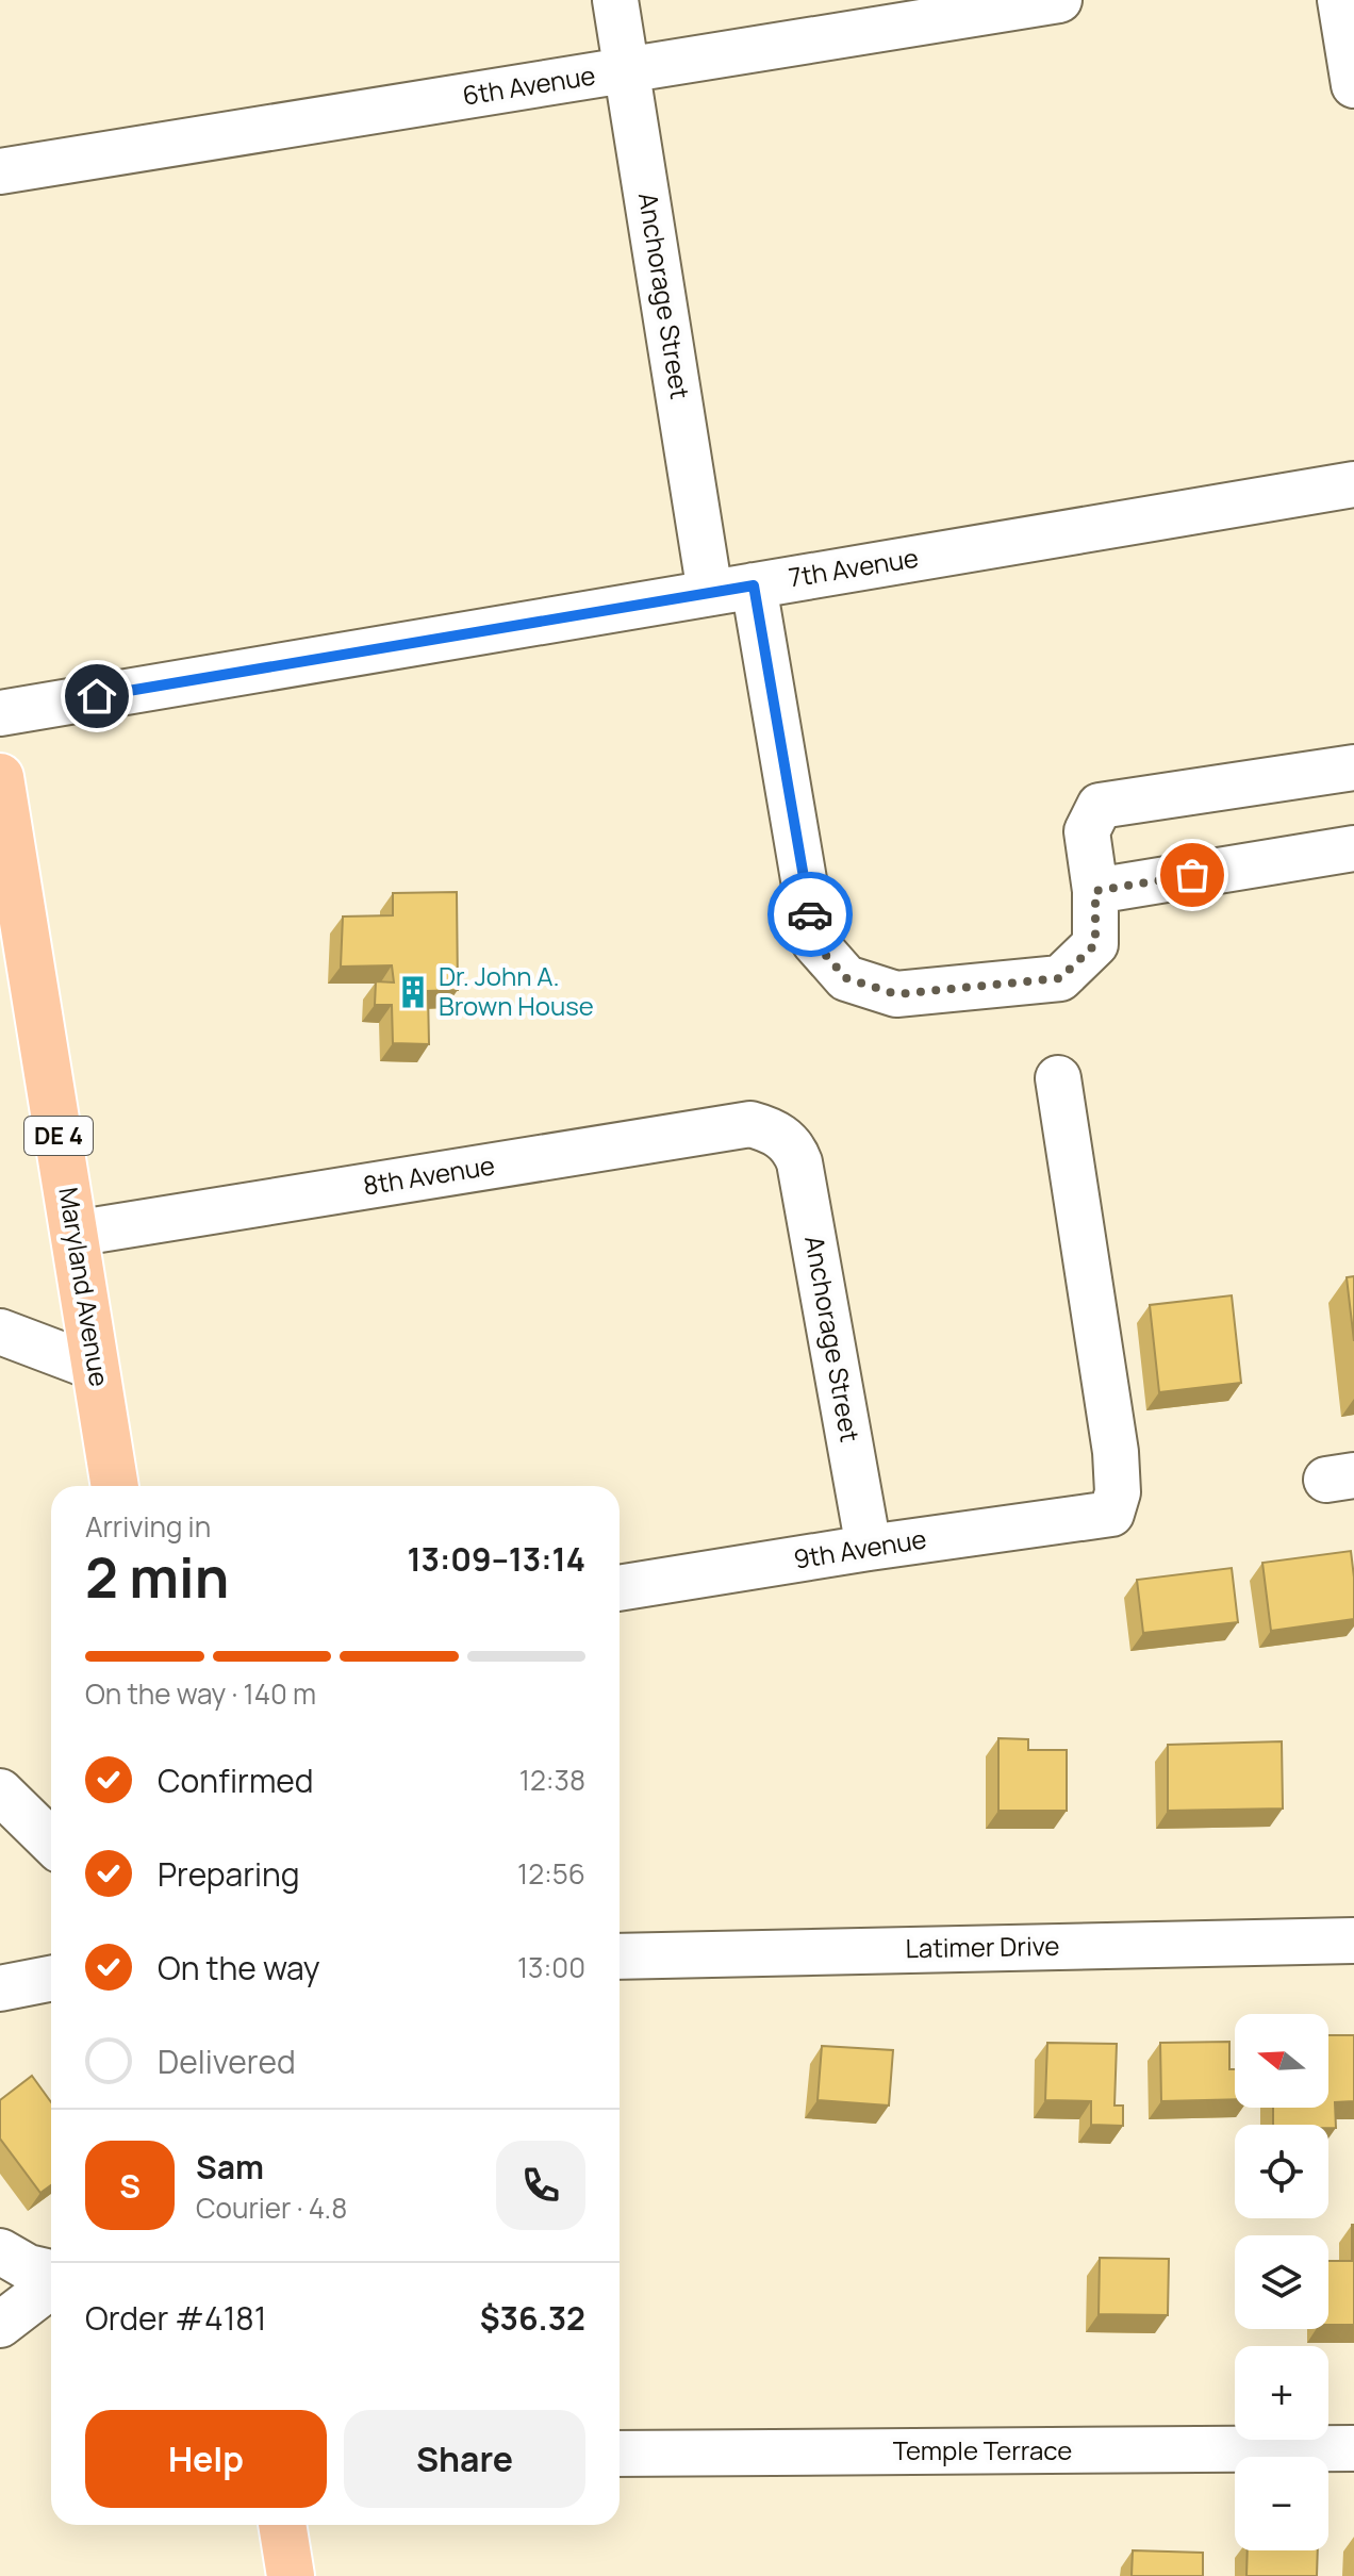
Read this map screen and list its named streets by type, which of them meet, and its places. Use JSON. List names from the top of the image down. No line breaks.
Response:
{"streets":{"main road":["DE 4","Maryland Avenue"],"street":["6th Avenue","Anchorage Street","7th Avenue","8th Avenue","9th Avenue","Latimer Drive","Temple Terrace"]},"crossings":[["6th Avenue","Anchorage Street"],["Anchorage Street","7th Avenue"],["Anchorage Street","8th Avenue"],["Anchorage Street","9th Avenue"],["8th Avenue","Maryland Avenue"]],"places":{"building":["Dr. John A. Brown House"]},"north":"left","page":{"heading":["2 min","Arriving in","13:09–13:14"],"panel":["Sam","Courier · 4.8","Order #4181","$36.32"],"bar":"On the way · 140 m","list":[["Confirmed","12:38"],["Preparing","12:56"],["On the way","13:00"],"Delivered"],"map_buttons":["+","−"],"round":"S","buttons":["Help","Share"]}}
